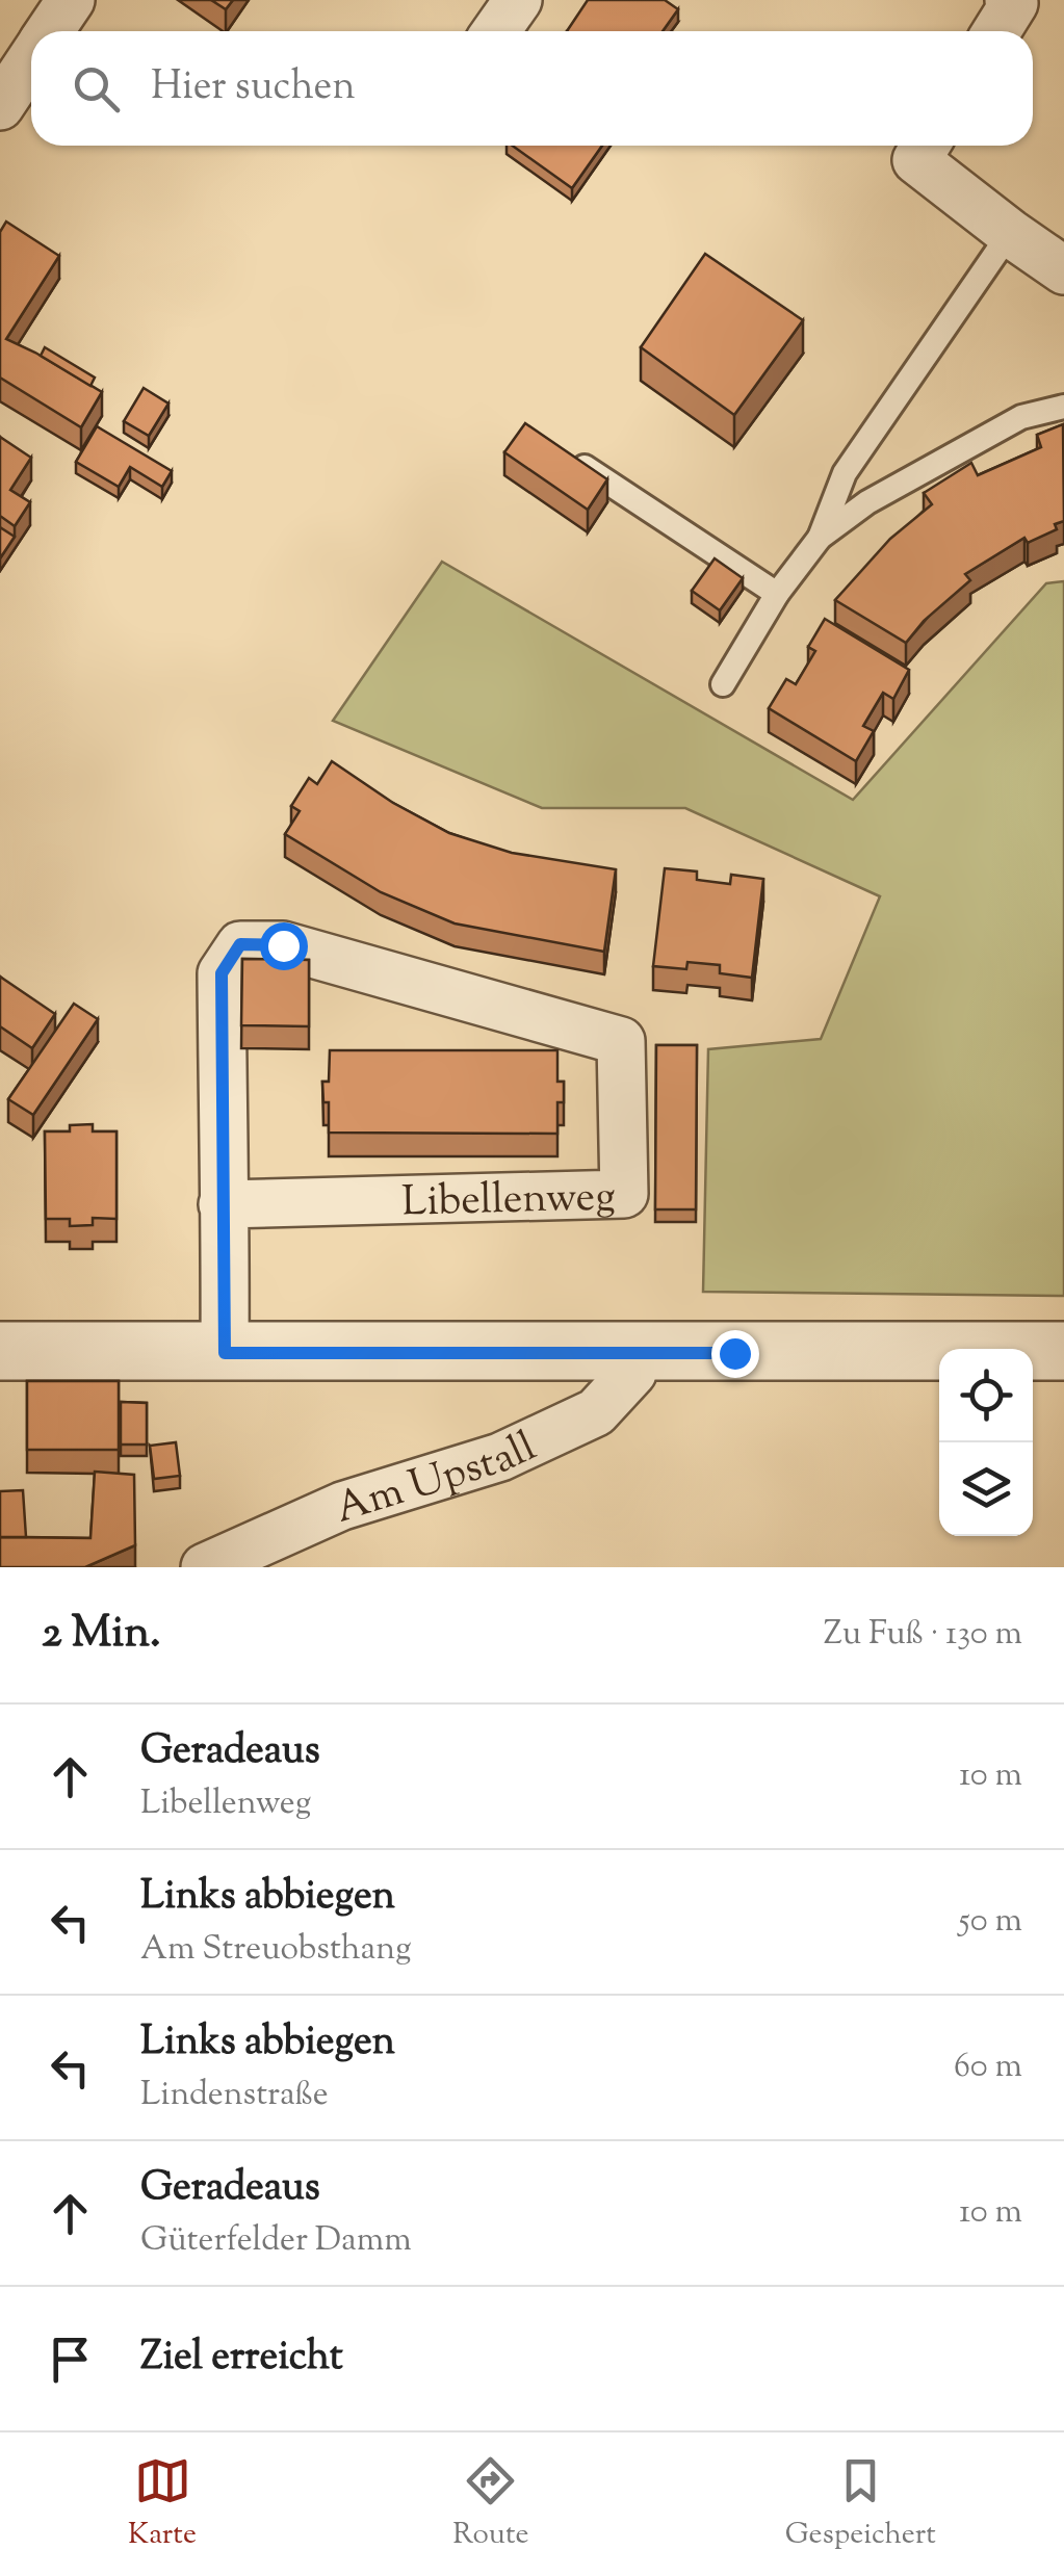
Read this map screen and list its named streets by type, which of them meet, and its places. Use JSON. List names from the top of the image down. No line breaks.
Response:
{"streets":{"street":["Libellenweg","Am Upstall"]},"page":{"search":"Hier suchen","heading":["2 Min.","Zu Fuß · 130 m"],"list":[["Geradeaus","Libellenweg","10 m"],["Links abbiegen","Am Streuobsthang","50 m"],["Links abbiegen","Lindenstraße","60 m"],["Geradeaus","Güterfelder Damm","10 m"],"Ziel erreicht"],"nav":["Karte","Route","Gespeichert"]}}
